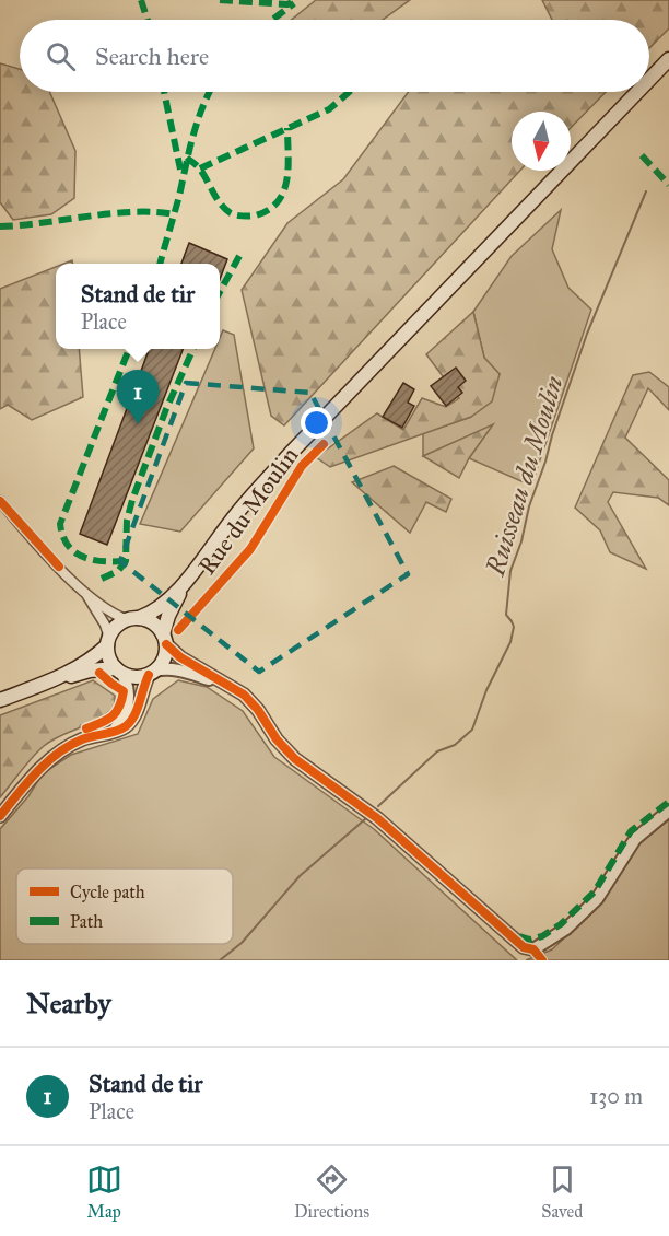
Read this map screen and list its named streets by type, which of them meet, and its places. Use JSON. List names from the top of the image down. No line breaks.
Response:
{"streets":{"cycle path":["Rue du Moulin"]},"water":["Ruisseau du Moulin"],"legend":["Cycle path","Path"],"north":"bottom","page":{"search":"Search here","popup":["Stand de tir","Place"],"pins":"1","heading":"Nearby","list":[{"mark":"1","name":"Stand de tir","note":"Place","value":"130 m"}],"nav":["Map","Directions","Saved"]}}
